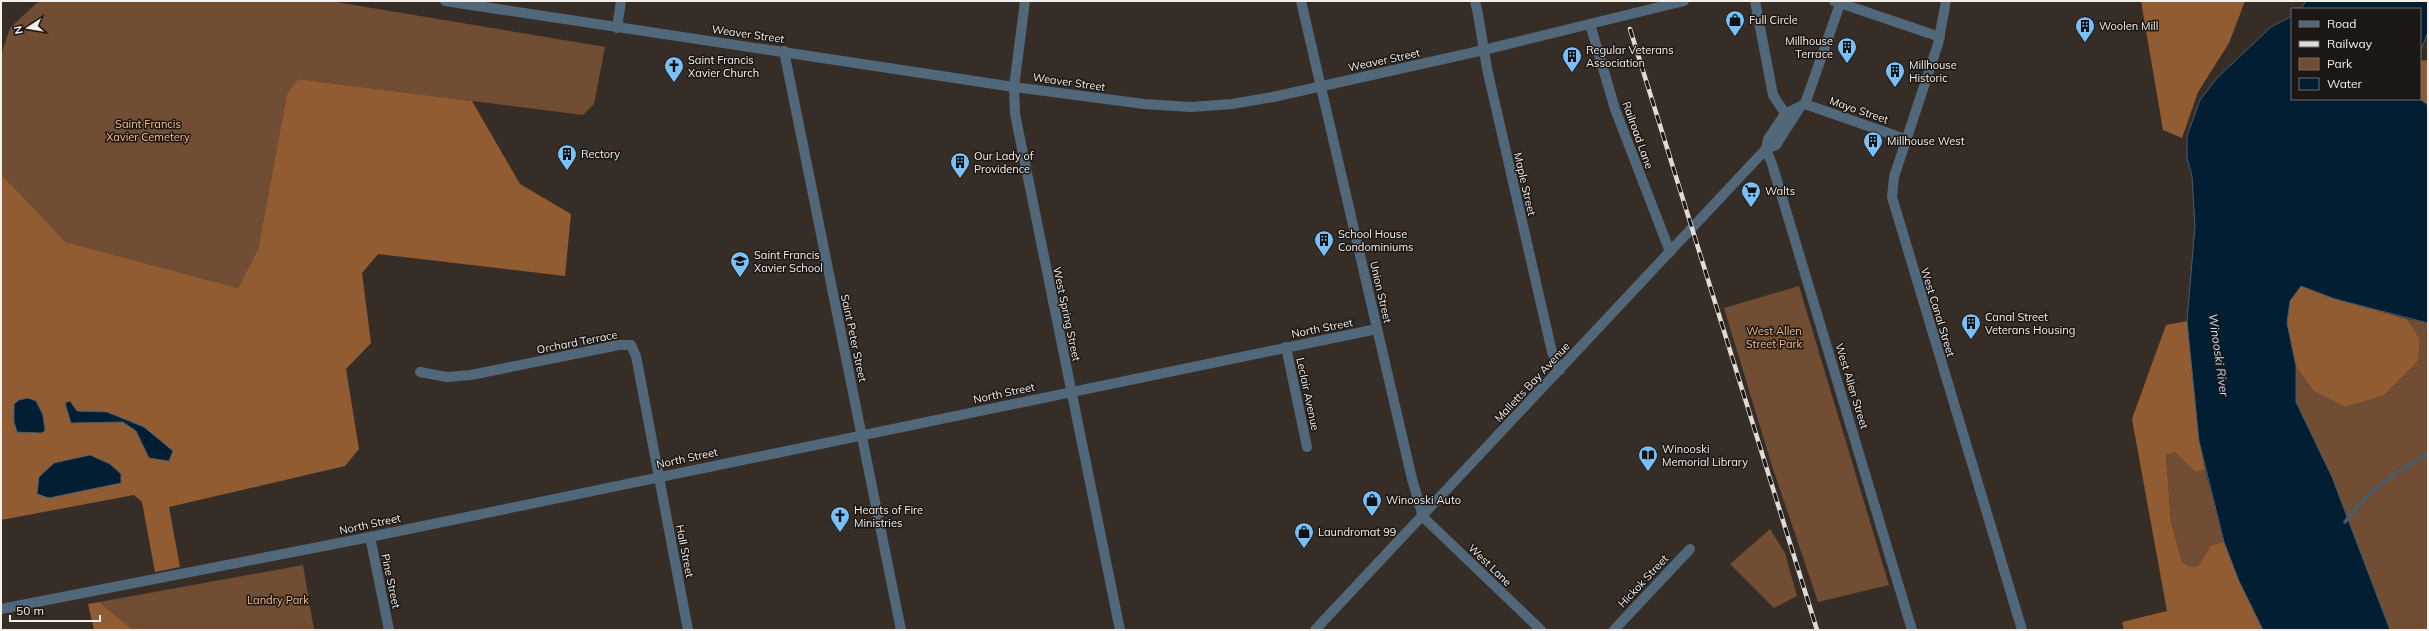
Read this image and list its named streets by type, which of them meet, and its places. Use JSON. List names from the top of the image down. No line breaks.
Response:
{"streets":{"street":["Weaver Street","Mayo Street","Railroad Lane","Maple Street","Union Street","West Canal Street","West Spring Street","North Street","Saint Peter Street","Orchard Terrace","Malletts Bay Avenue","West Allen Street","Leclair Avenue","Hall Street","West Lane","Pine Street","Hickok Street"]},"crossings":[["Weaver Street","Railroad Lane"],["Weaver Street","Maple Street"],["Weaver Street","Union Street"],["Weaver Street","West Spring Street"],["Weaver Street","Saint Peter Street"],["Mayo Street","West Canal Street"],["Mayo Street","Malletts Bay Avenue"],["Railroad Lane","Malletts Bay Avenue"],["Maple Street","Malletts Bay Avenue"],["Union Street","North Street"],["Union Street","Malletts Bay Avenue"],["Union Street","West Lane"],["West Spring Street","North Street"],["North Street","Saint Peter Street"],["North Street","Orchard Terrace"],["North Street","Leclair Avenue"],["North Street","Hall Street"],["North Street","Pine Street"],["Orchard Terrace","Hall Street"],["Malletts Bay Avenue","West Allen Street"],["Malletts Bay Avenue","West Lane"]],"water":["Winooski River"],"parks":["Saint Francis Xavier Cemetery","West Allen Street Park","Landry Park"],"places":{"shop":["Full Circle","Winooski Auto","Laundromat 99"],"building":["Woolen Mill","Millhouse Terrace","Regular Veterans Association","Millhouse Historic","Millhouse West","Rectory","Our Lady of Providence","School House Condominiums","Canal Street Veterans Housing"],"church":["Saint Francis Xavier Church","Hearts of Fire Ministries"],"supermarket":["Walts"],"school or university":["Saint Francis Xavier School"],"library":["Winooski Memorial Library"]},"legend":["Road","Railway","Park","Water"],"scale_bar":"50 m","north":"left"}
